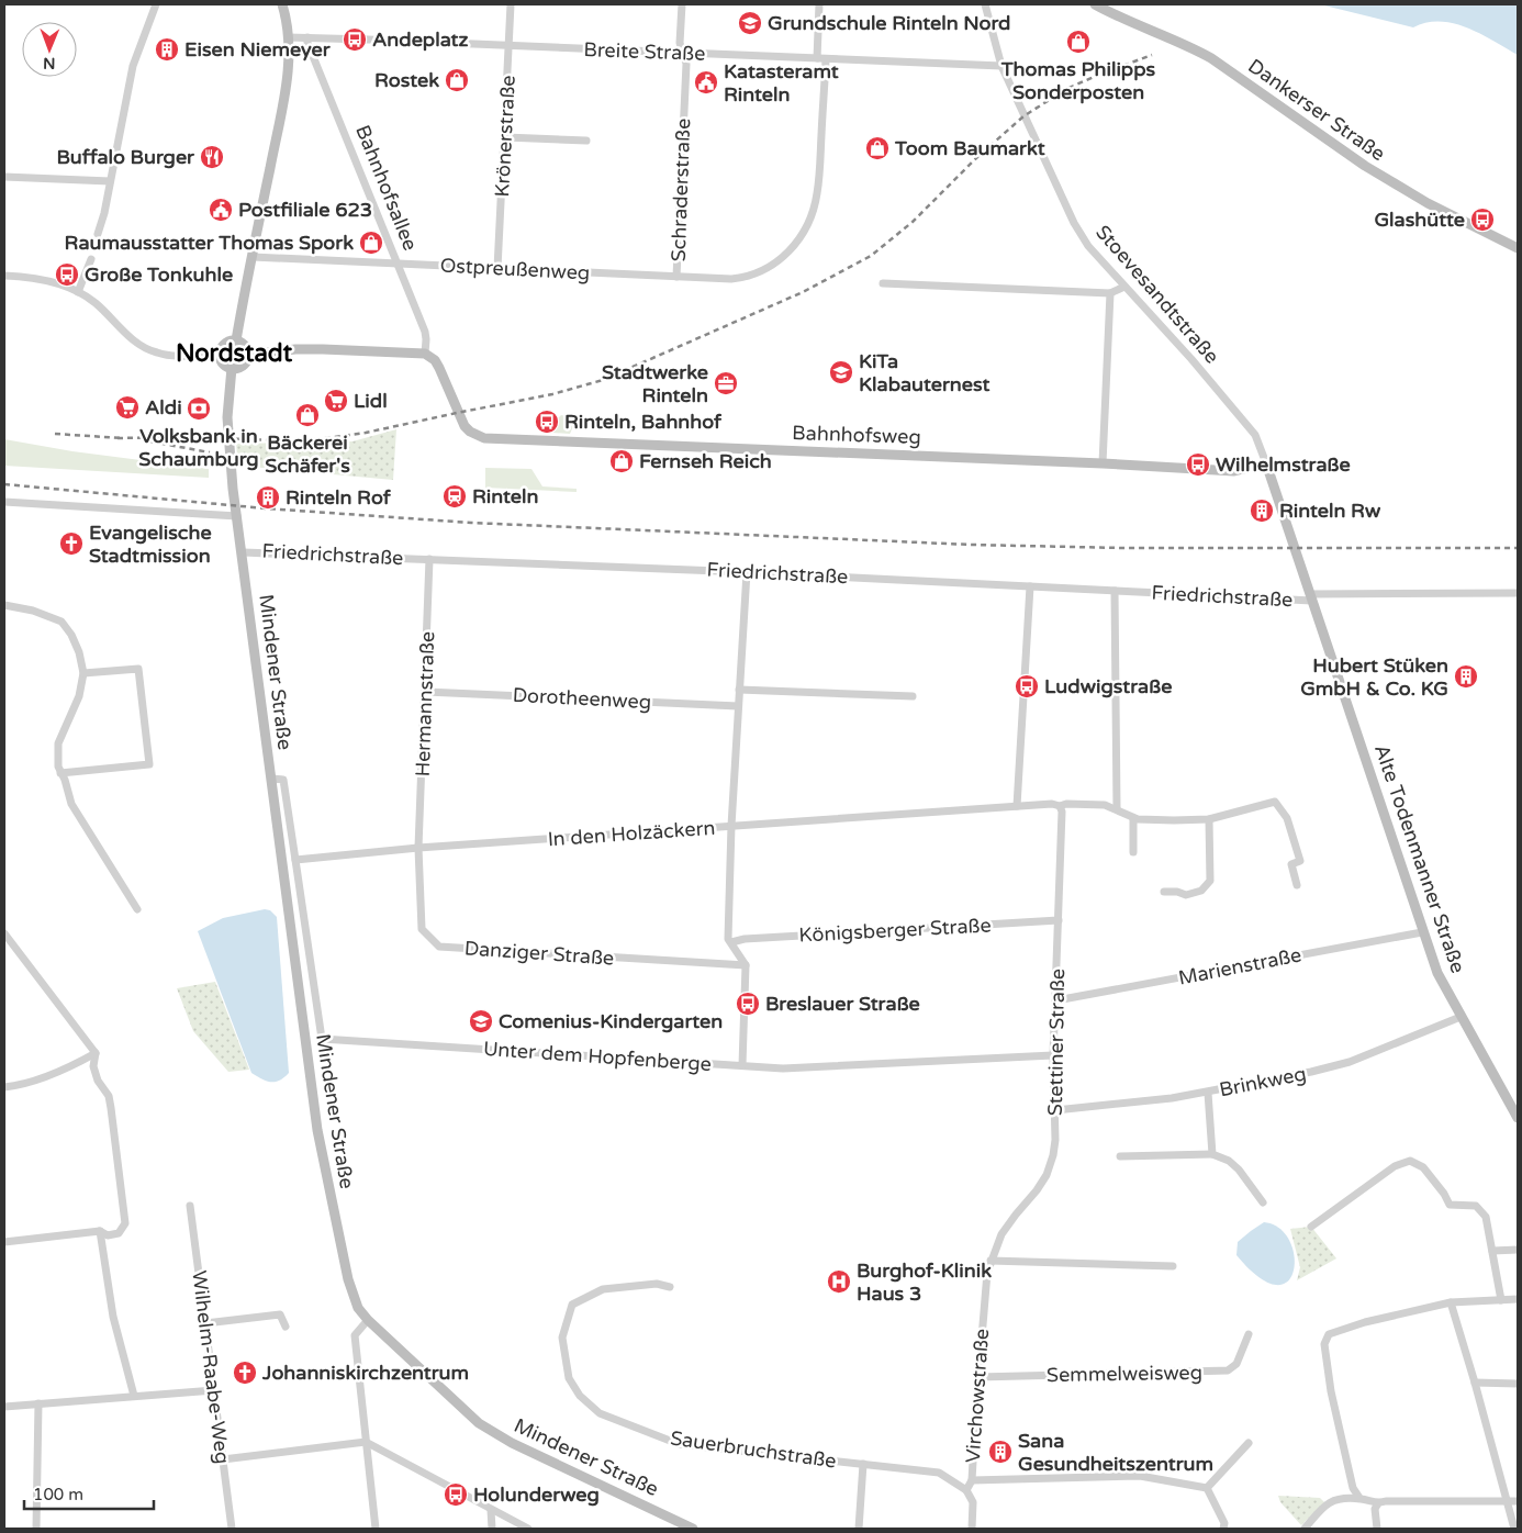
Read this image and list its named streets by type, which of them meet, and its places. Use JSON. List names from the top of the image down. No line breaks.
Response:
{"streets":{"main road":["Dankerser Straße","Stoevesandtstraße","Bahnhofsweg","Mindener Straße","Alte Todenmanner Straße"],"street":["Breite Straße","Krönerstraße","Bahnhofsallee","Schraderstraße","Ostpreußenweg","Friedrichstraße","Dorotheenweg","Hermannstraße","In den Holzäckern","Königsberger Straße","Danziger Straße","Marienstraße","Stettiner Straße","Unter dem Hopfenberge","Brinkweg","Wilhelm-Raabe-Weg","Semmelweisweg","Virchowstraße","Sauerbruchstraße"]},"crossings":[["Breite Straße","Krönerstraße"],["Breite Straße","Bahnhofsallee"],["Breite Straße","Schraderstraße"],["Breite Straße","Ostpreußenweg"],["Breite Straße","Stoevesandtstraße"],["Krönerstraße","Ostpreußenweg"],["Bahnhofsallee","Ostpreußenweg"],["Bahnhofsallee","Bahnhofsweg"],["Schraderstraße","Ostpreußenweg"],["Stoevesandtstraße","Bahnhofsweg"],["Stoevesandtstraße","Friedrichstraße"],["Stoevesandtstraße","Alte Todenmanner Straße"],["Friedrichstraße","Mindener Straße"],["Friedrichstraße","Hermannstraße"],["Friedrichstraße","Alte Todenmanner Straße"],["Dorotheenweg","Hermannstraße"],["Hermannstraße","In den Holzäckern"],["Hermannstraße","Danziger Straße"],["In den Holzäckern","Danziger Straße"],["In den Holzäckern","Stettiner Straße"],["In den Holzäckern","Unter dem Hopfenberge"],["Alte Todenmanner Straße","Marienstraße"],["Alte Todenmanner Straße","Brinkweg"],["Königsberger Straße","Stettiner Straße"],["Marienstraße","Stettiner Straße"],["Stettiner Straße","Unter dem Hopfenberge"],["Stettiner Straße","Brinkweg"],["Stettiner Straße","Virchowstraße"],["Semmelweisweg","Virchowstraße"],["Virchowstraße","Sauerbruchstraße"]],"districts":["Nordstadt"],"places":{"school or university":["Grundschule Rinteln Nord","KiTa Klabauternest","Comenius-Kindergarten"],"bus stop":["Andeplatz","Glashütte","Große Tonkuhle","Rinteln, Bahnhof","Wilhelmstraße","Ludwigstraße","Breslauer Straße","Holunderweg"],"shop":["Thomas Philipps Sonderposten","Rostek","Toom Baumarkt","Raumausstatter Thomas Spork","Bäckerei Schäfer's","Fernseh Reich"],"building":["Eisen Niemeyer","Rinteln Rof","Rinteln Rw","Hubert Stüken GmbH & Co. KG","Sana Gesundheitszentrum"],"public building":["Katasteramt Rinteln","Postfiliale 623"],"restaurant":["Buffalo Burger"],"office":["Stadtwerke Rinteln"],"supermarket":["Lidl","Aldi"],"bank":["Volksbank in Schaumburg"],"station":["Rinteln"],"church":["Evangelische Stadtmission","Johanniskirchzentrum"],"hospital":["Burghof-Klinik Haus 3"]},"scale_bar":"100 m","north":"bottom"}
